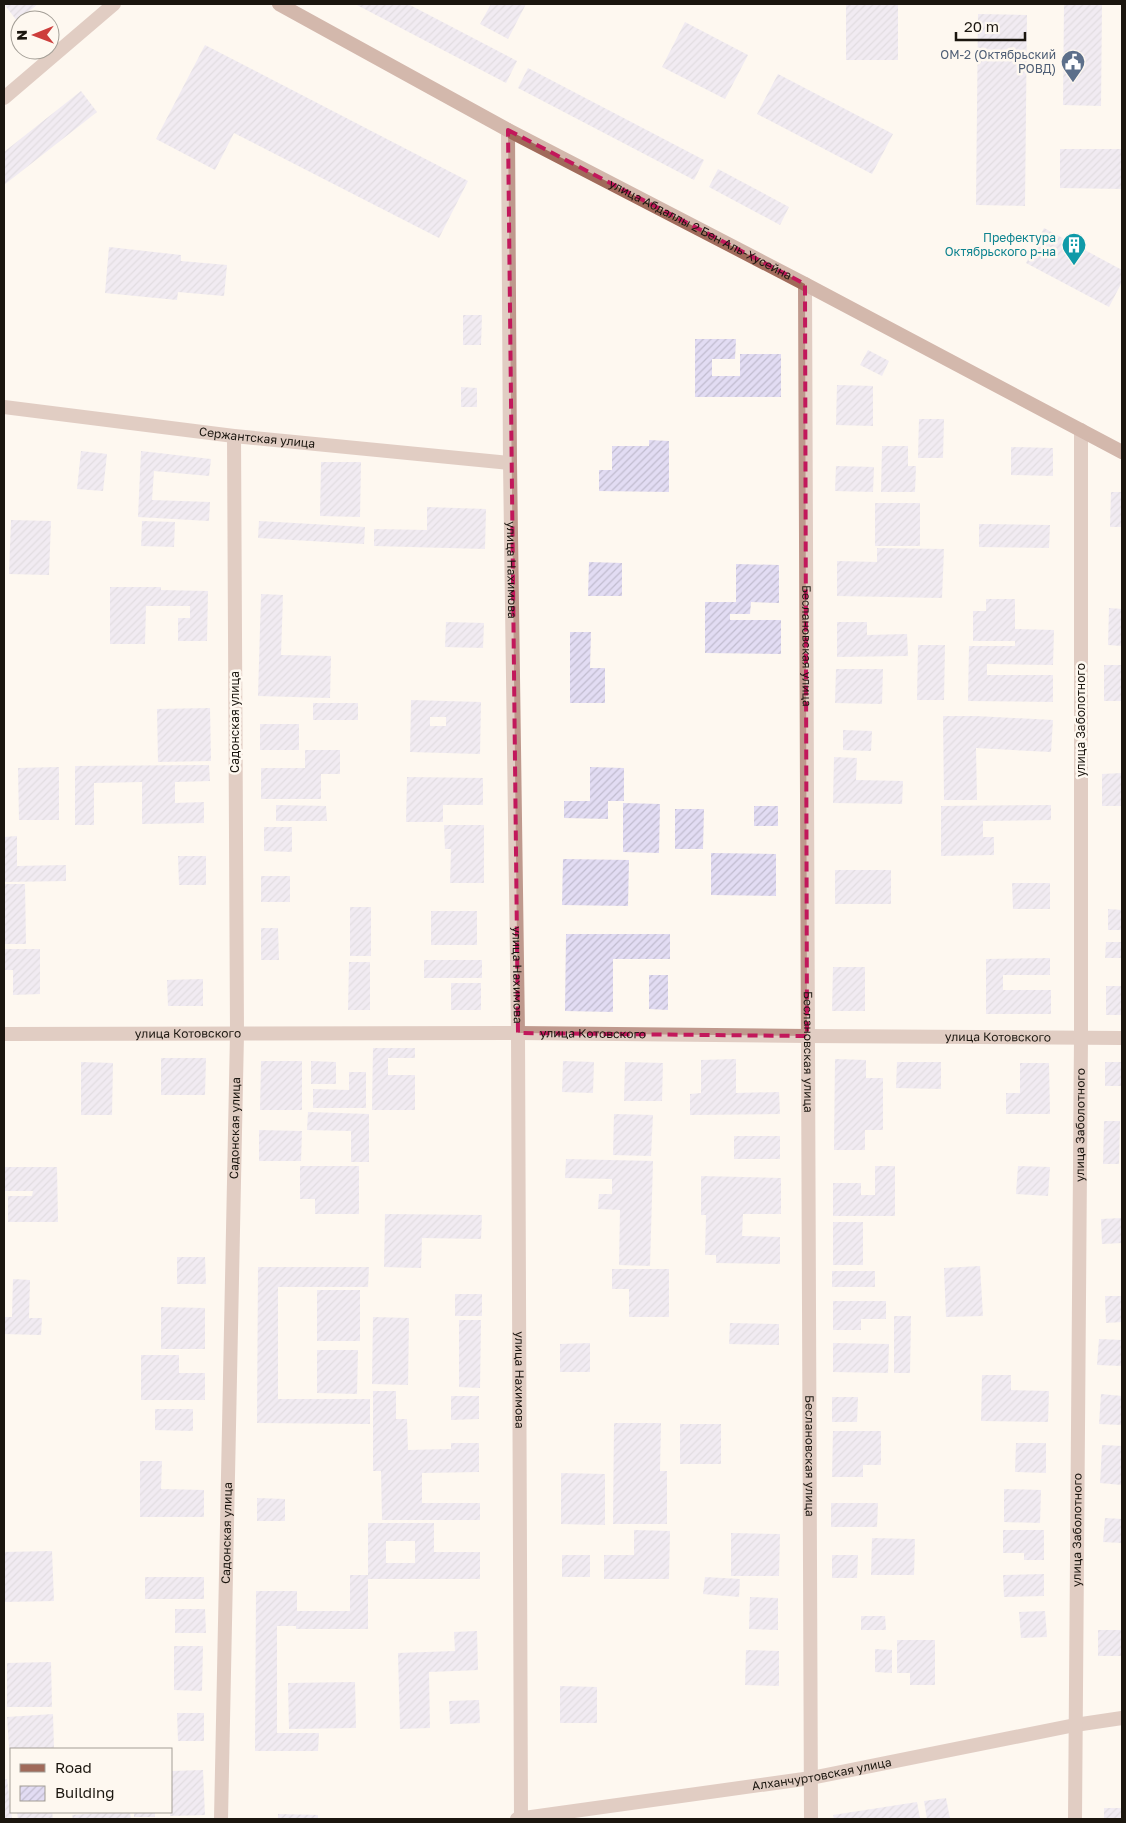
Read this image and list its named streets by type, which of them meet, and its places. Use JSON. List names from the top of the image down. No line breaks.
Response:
{"streets":{"main road":["улица Абдаллы 2 Бен Аль-Хусейна"],"street":["Сержантская улица","улица Нахимова","Беслановская улица","улица Заболотного","Садонская улица","улица Котовского","Алханчуртовская улица"]},"crossings":[["улица Абдаллы 2 Бен Аль-Хусейна","улица Нахимова"],["улица Абдаллы 2 Бен Аль-Хусейна","Беслановская улица"],["улица Абдаллы 2 Бен Аль-Хусейна","улица Заболотного"],["Сержантская улица","улица Нахимова"],["Сержантская улица","Садонская улица"],["улица Нахимова","улица Котовского"],["улица Нахимова","Алханчуртовская улица"],["Беслановская улица","улица Котовского"],["Беслановская улица","Алханчуртовская улица"],["улица Заболотного","улица Котовского"],["улица Заболотного","Алханчуртовская улица"],["Садонская улица","улица Котовского"]],"places":{"public building":["ОМ-2 (Октябрьский РОВД)"],"building":["Префектура Октябрьского р-на"]},"legend":["Road","Building"],"scale_bar":"20 m","north":"left"}
